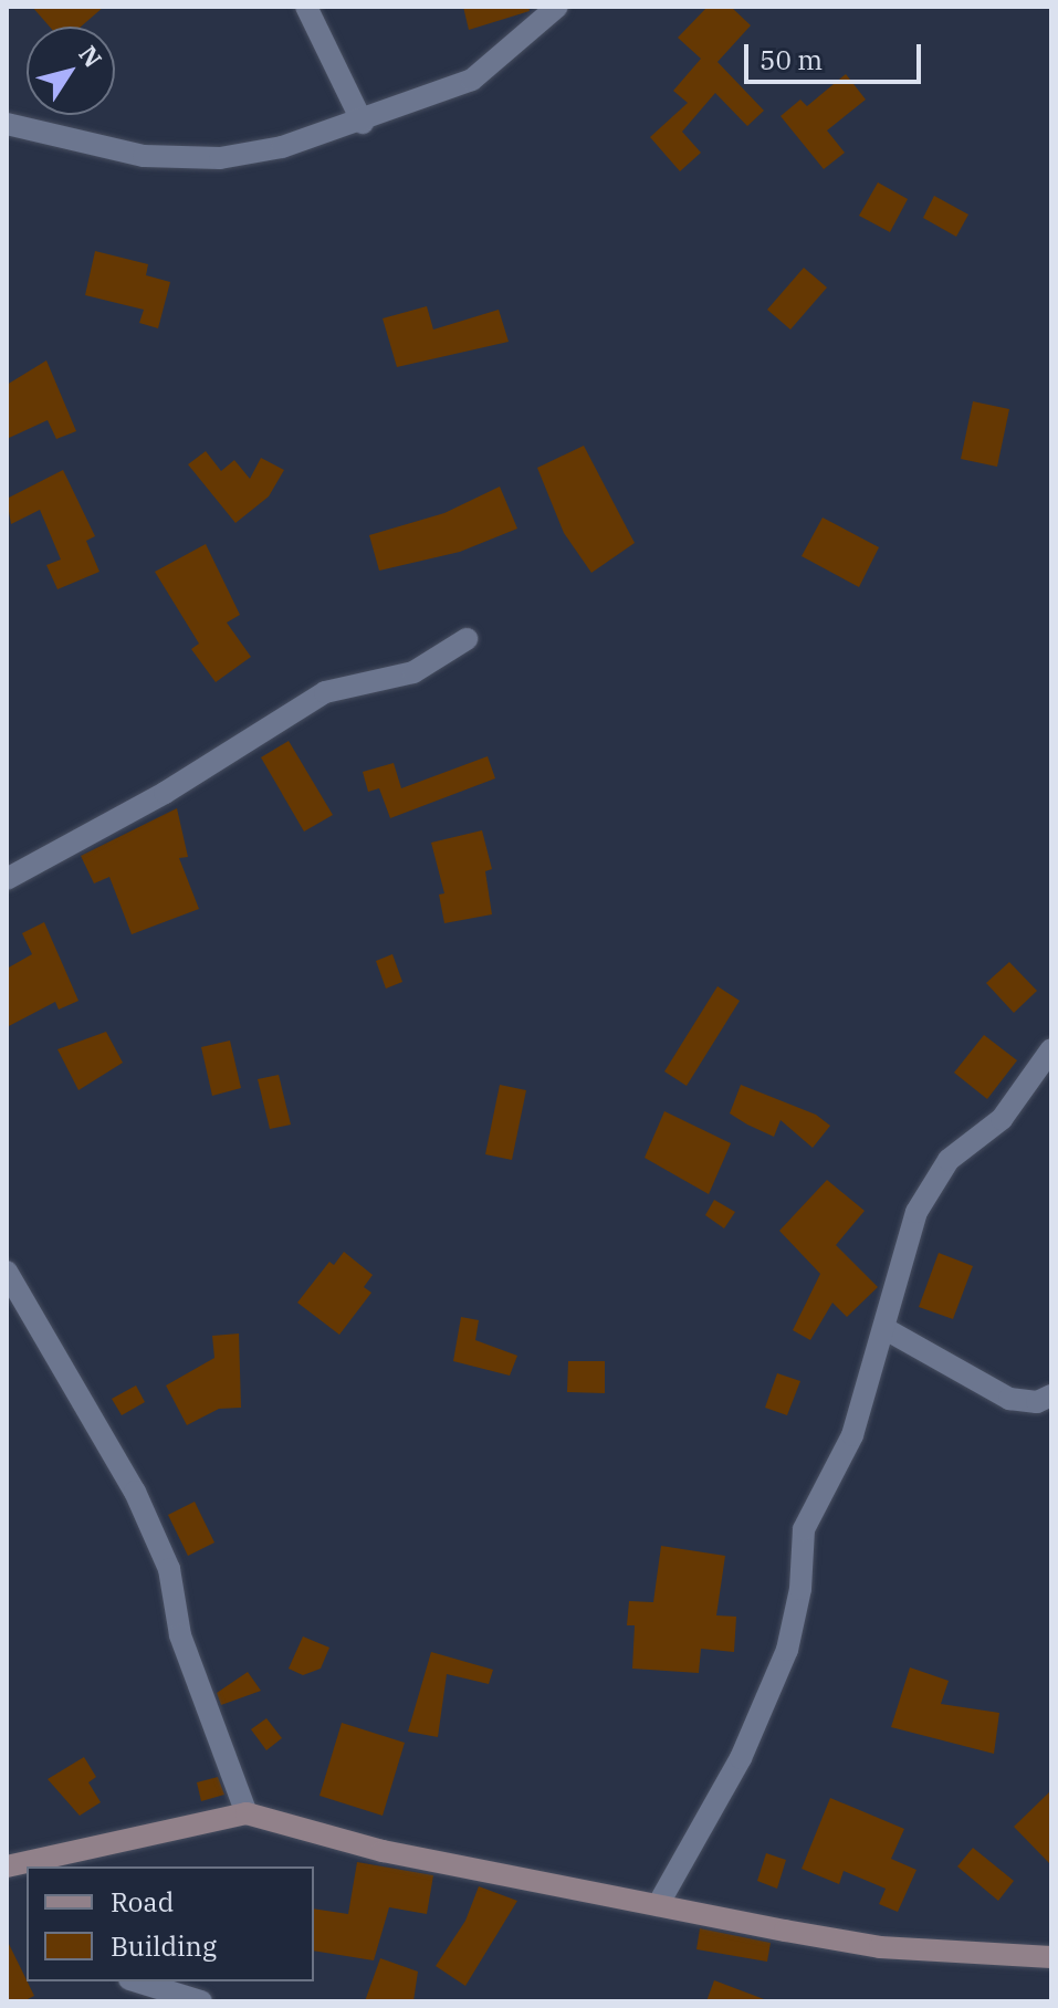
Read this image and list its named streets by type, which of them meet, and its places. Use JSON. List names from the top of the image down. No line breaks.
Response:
{"legend":["Road","Building"],"scale_bar":"50 m","north":"top right"}
